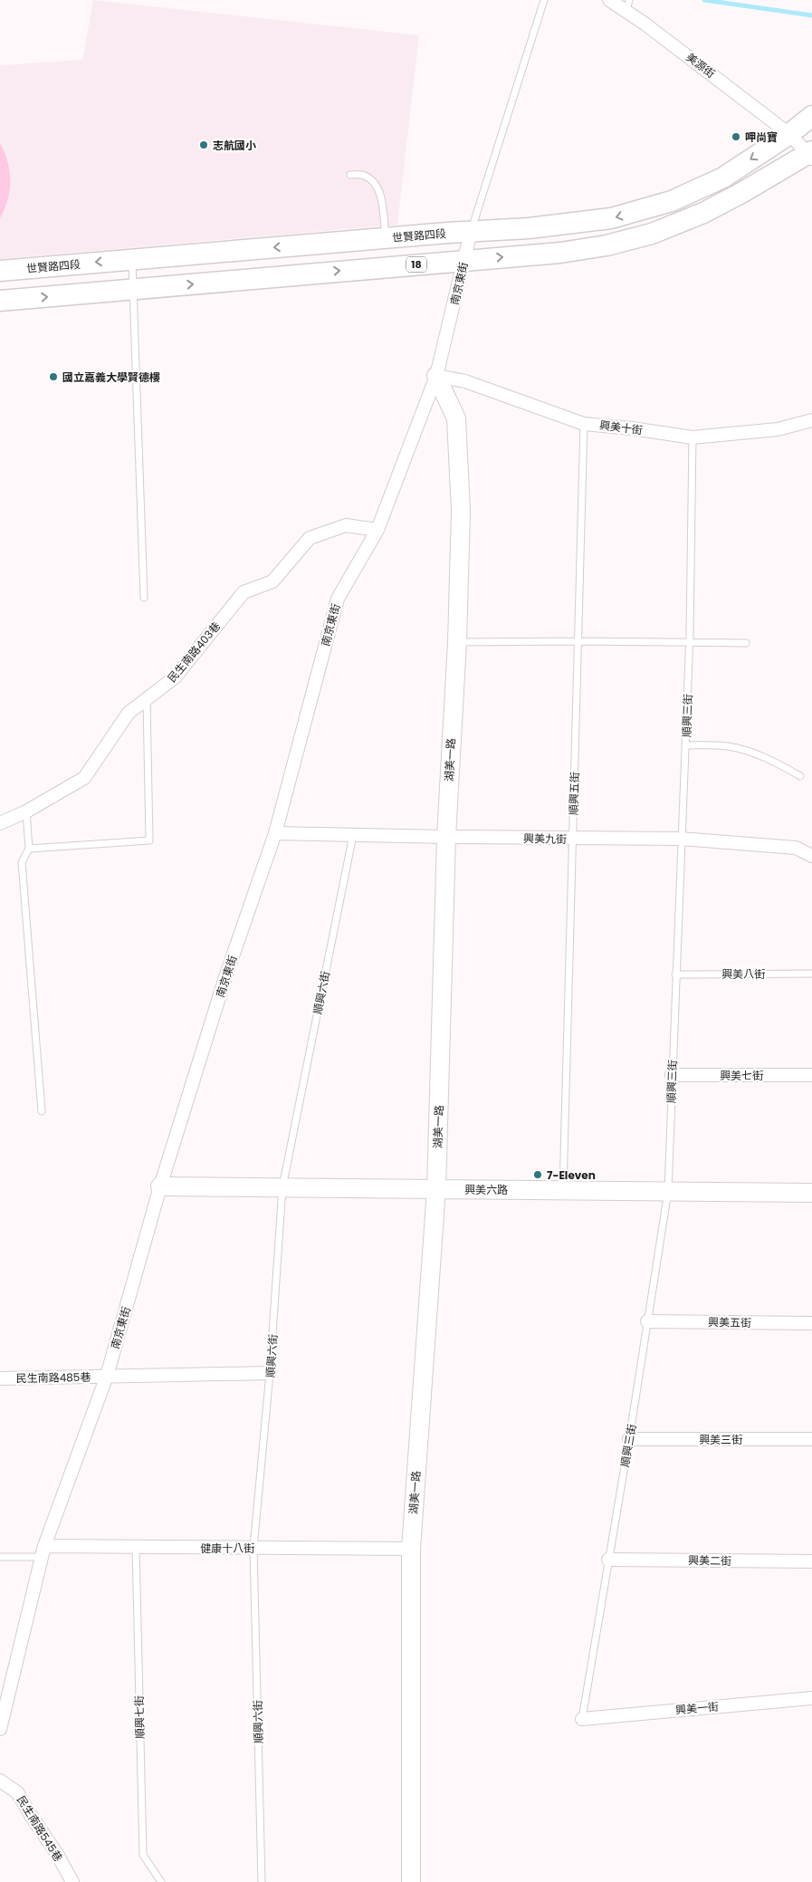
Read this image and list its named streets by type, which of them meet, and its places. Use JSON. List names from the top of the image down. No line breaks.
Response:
{"streets":{"main road":["世賢路四段","18"],"street":["美源街","南京東街","興美十街","民生南路403巷","湖美一路","興美九街","興美七街","興美六路","興美五街","民生南路485巷","興美三街","健康十八街","興美二街","興美一街","民生南路545巷"],"lane":["順興三街","順興五街","興美八街","順興六街","順興七街"]},"crossings":[["美源街","世賢路四段"],["美源街","18"],["世賢路四段","南京東街"],["18","南京東街"],["南京東街","興美十街"],["南京東街","民生南路403巷"],["南京東街","湖美一路"],["南京東街","興美九街"],["南京東街","興美六路"],["南京東街","民生南路485巷"],["南京東街","健康十八街"],["興美十街","順興三街"],["興美十街","湖美一路"],["興美十街","順興五街"],["順興三街","興美九街"],["順興三街","興美八街"],["順興三街","興美七街"],["順興三街","興美六路"],["順興三街","興美五街"],["順興三街","興美三街"],["順興三街","興美二街"],["順興三街","興美一街"],["湖美一路","興美九街"],["湖美一路","興美六路"],["湖美一路","健康十八街"],["順興五街","興美九街"],["順興五街","興美六路"],["興美九街","順興六街"],["順興六街","興美六路"],["順興六街","民生南路485巷"],["順興六街","健康十八街"],["健康十八街","順興七街"]],"places":["呷尚寶","志航國小","國立嘉義大學賢德樓","7-Eleven"]}
